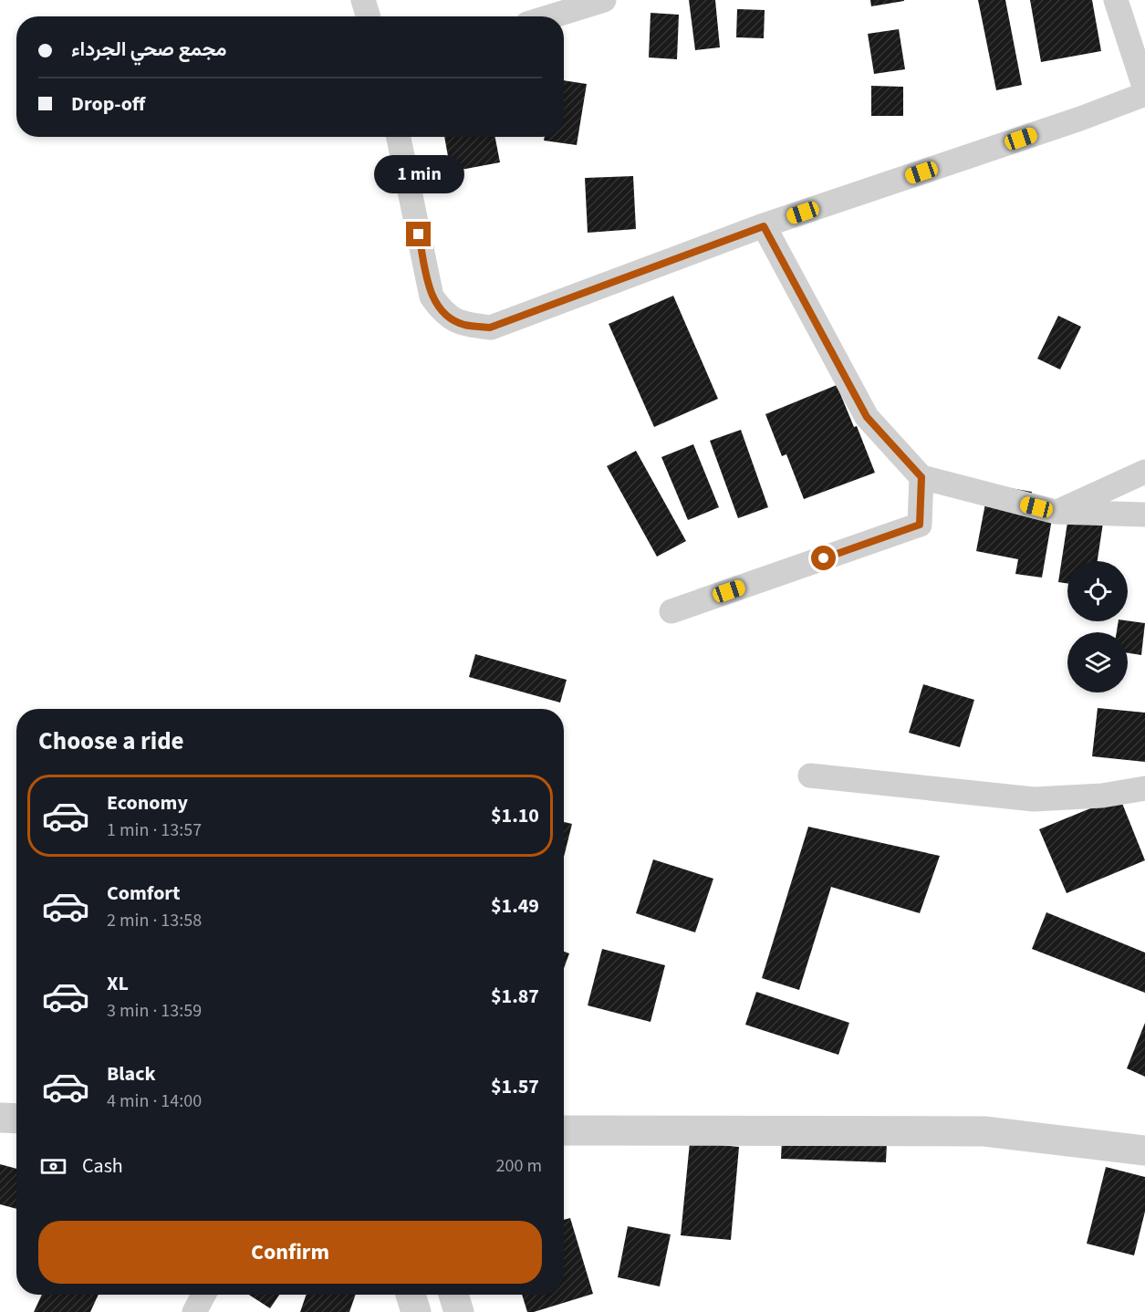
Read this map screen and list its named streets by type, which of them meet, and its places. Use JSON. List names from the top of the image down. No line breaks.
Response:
{"page":{"banner":["مجمع صحي الجرداء","Drop-off"],"bubble":"1 min","heading":"Choose a ride","list":[{"name":"Economy","note":"1 min · 13:57","value":"$1.10"},{"name":"Comfort","note":"2 min · 13:58","value":"$1.49"},{"name":"XL","note":"3 min · 13:59","value":"$1.87"},{"name":"Black","note":"4 min · 14:00","value":"$1.57"}],"pay":["Cash","200 m"],"buttons":"Confirm"}}
